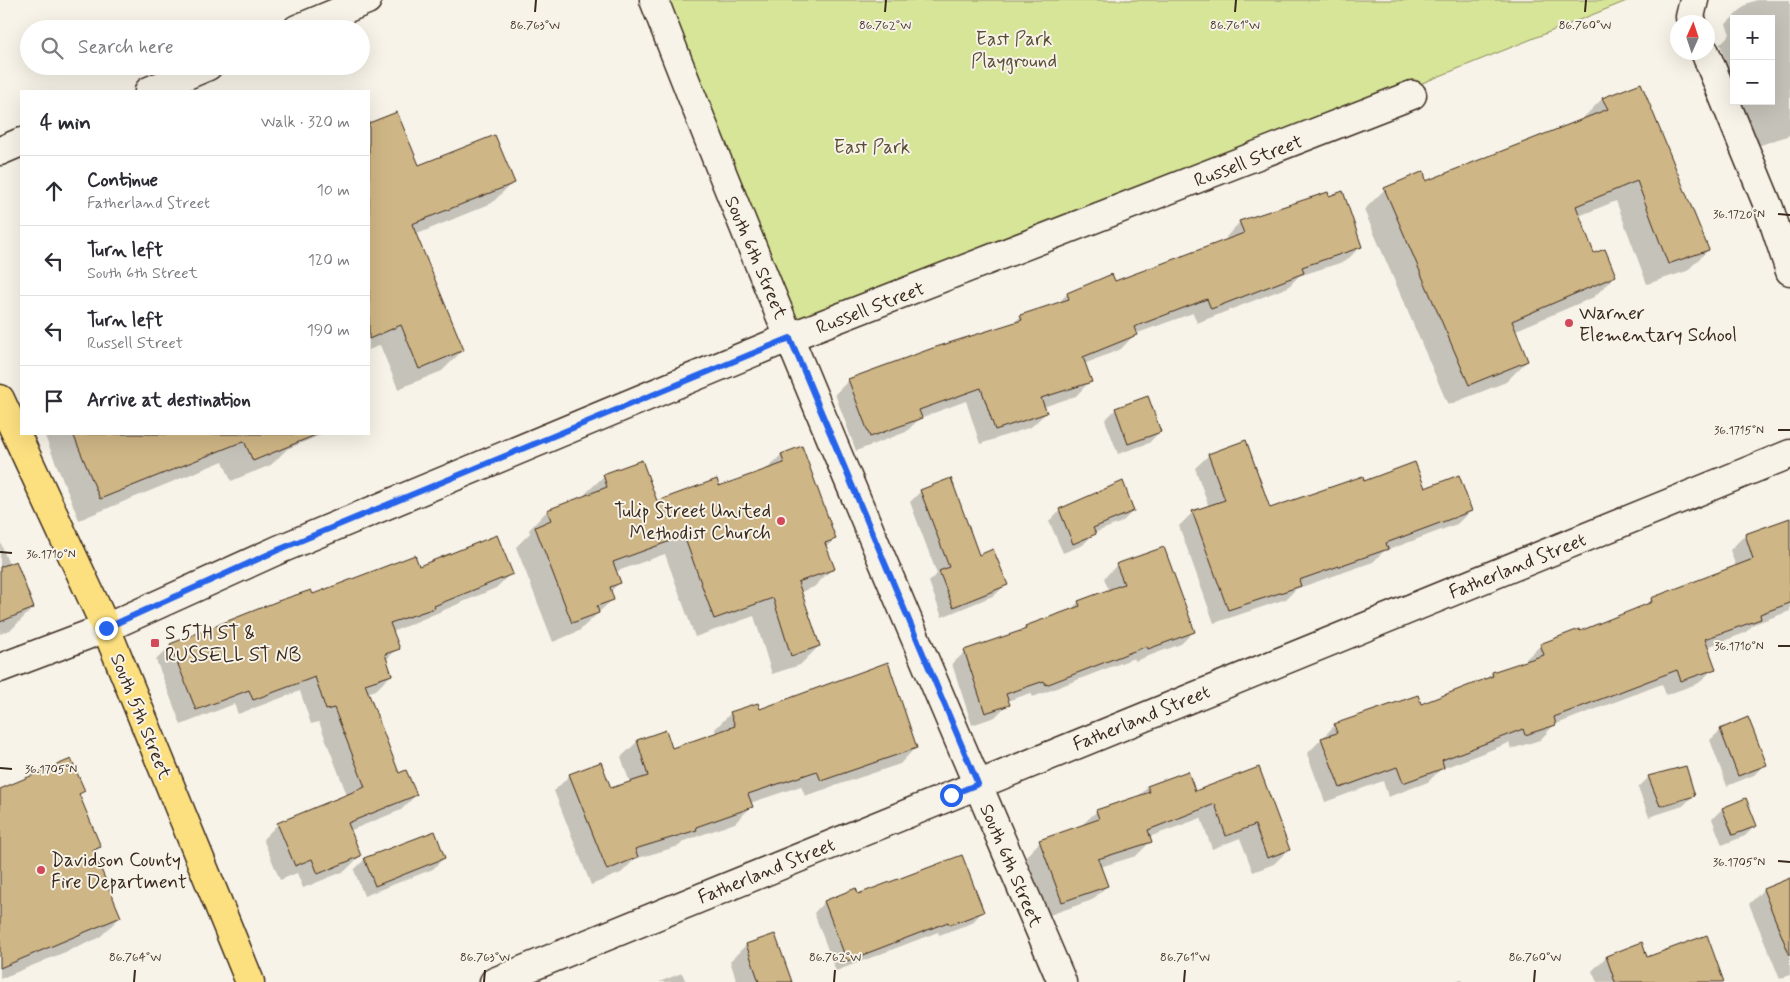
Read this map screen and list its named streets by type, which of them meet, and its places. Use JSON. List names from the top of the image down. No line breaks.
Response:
{"streets":{"main road":["South 5th Street"],"street":["Russell Street","South 6th Street","Fatherland Street"]},"crossings":[["Russell Street","South 6th Street"],["Russell Street","South 5th Street"],["South 6th Street","Fatherland Street"]],"parks":["East Park Playground","East Park"],"places":{"other":["Warner Elementary School","Tulip Street United Methodist Church","Davidson County Fire Department"],"transit":["S 5TH ST & RUSSELL ST NB"]},"north":"top","page":{"map_buttons":["+","−"],"search":"Search here","heading":["4 min","Walk · 320 m"],"list":[["Continue","Fatherland Street","10 m"],["Turn left","South 6th Street","120 m"],["Turn left","Russell Street","190 m"],"Arrive at destination"]},"coordinates":["86.763°W","86.762°W","86.761°W","86.760°W","36.1720°N","36.1715°N","36.1710°N","36.1705°N","86.764°W"]}
